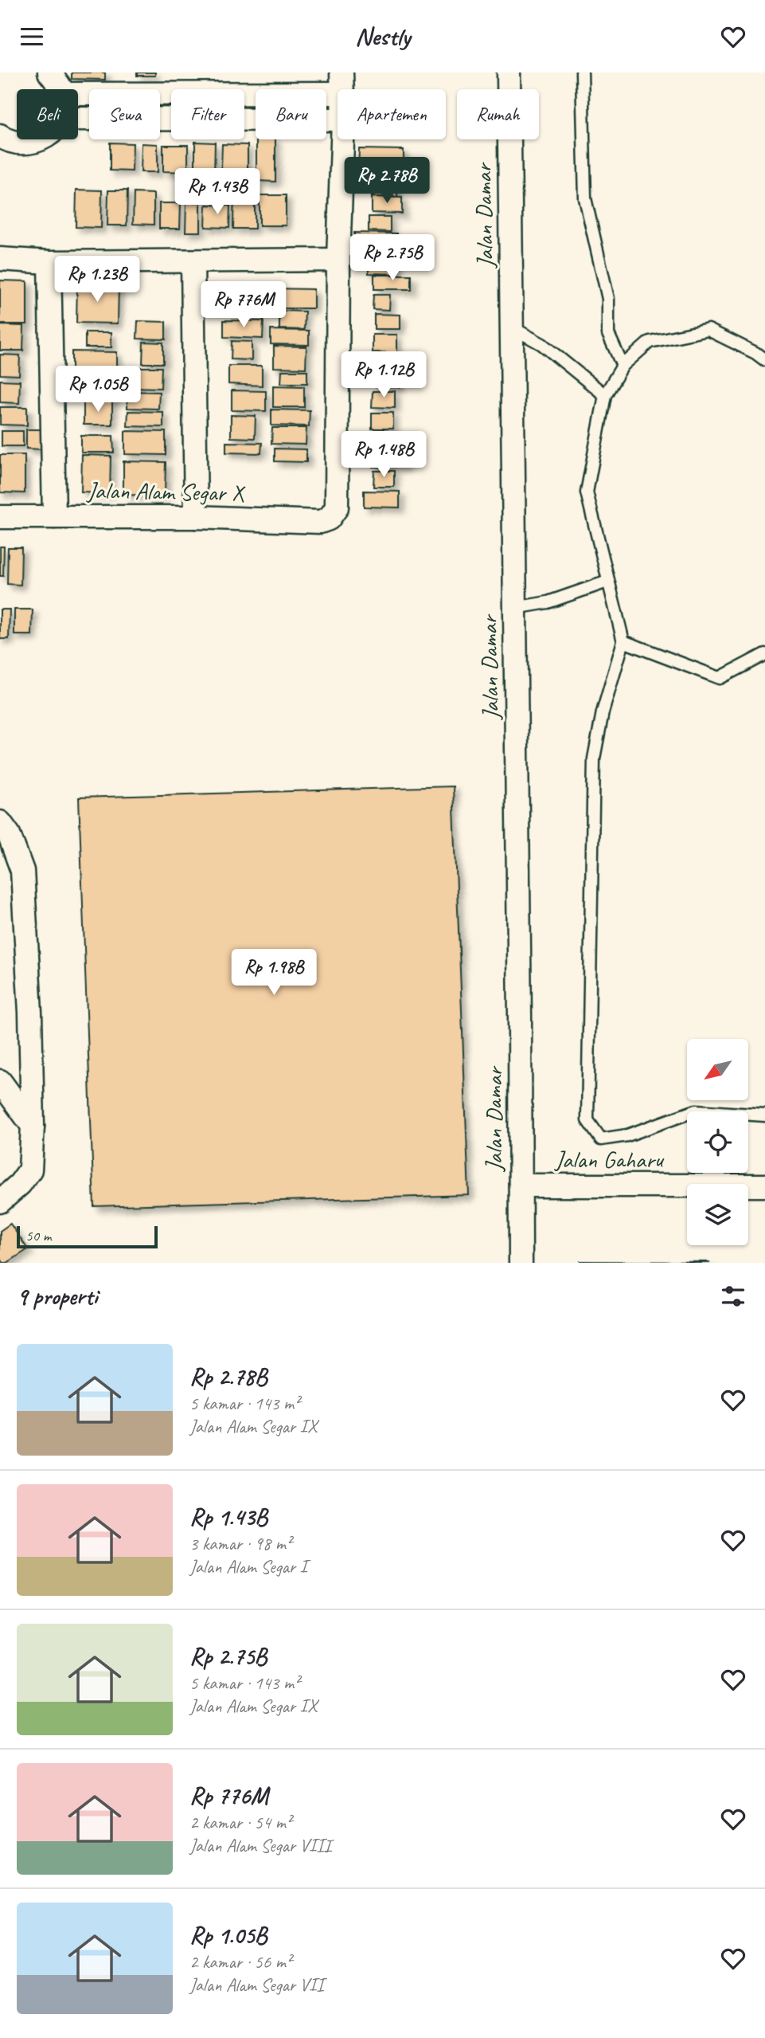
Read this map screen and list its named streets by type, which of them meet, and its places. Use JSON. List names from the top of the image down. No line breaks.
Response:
{"streets":{"street":["Jalan Damar","Jalan Alam Segar X","Jalan Gaharu"]},"crossings":[["Jalan Damar","Jalan Gaharu"]],"scale_bar":"50 m","north":"bottom left","page":{"header":"Nestly","chip":["Beli","Sewa","Filter","Baru","Apartemen","Rumah"],"price":["Rp 2.78B","Rp 1.43B","Rp 2.75B","Rp 1.23B","Rp 776M","Rp 1.12B","Rp 1.05B","Rp 1.48B","Rp 1.98B"],"scale":"50 m","heading":"9 properti","list":[{"name":"Rp 2.78B","note":"5 kamar · 143 m² · Jalan Alam Segar IX"},{"name":"Rp 1.43B","note":"3 kamar · 98 m² · Jalan Alam Segar I"},{"name":"Rp 2.75B","note":"5 kamar · 143 m² · Jalan Alam Segar IX"},{"name":"Rp 776M","note":"2 kamar · 54 m² · Jalan Alam Segar VIII"},{"name":"Rp 1.05B","note":"2 kamar · 56 m² · Jalan Alam Segar VII"}]}}
